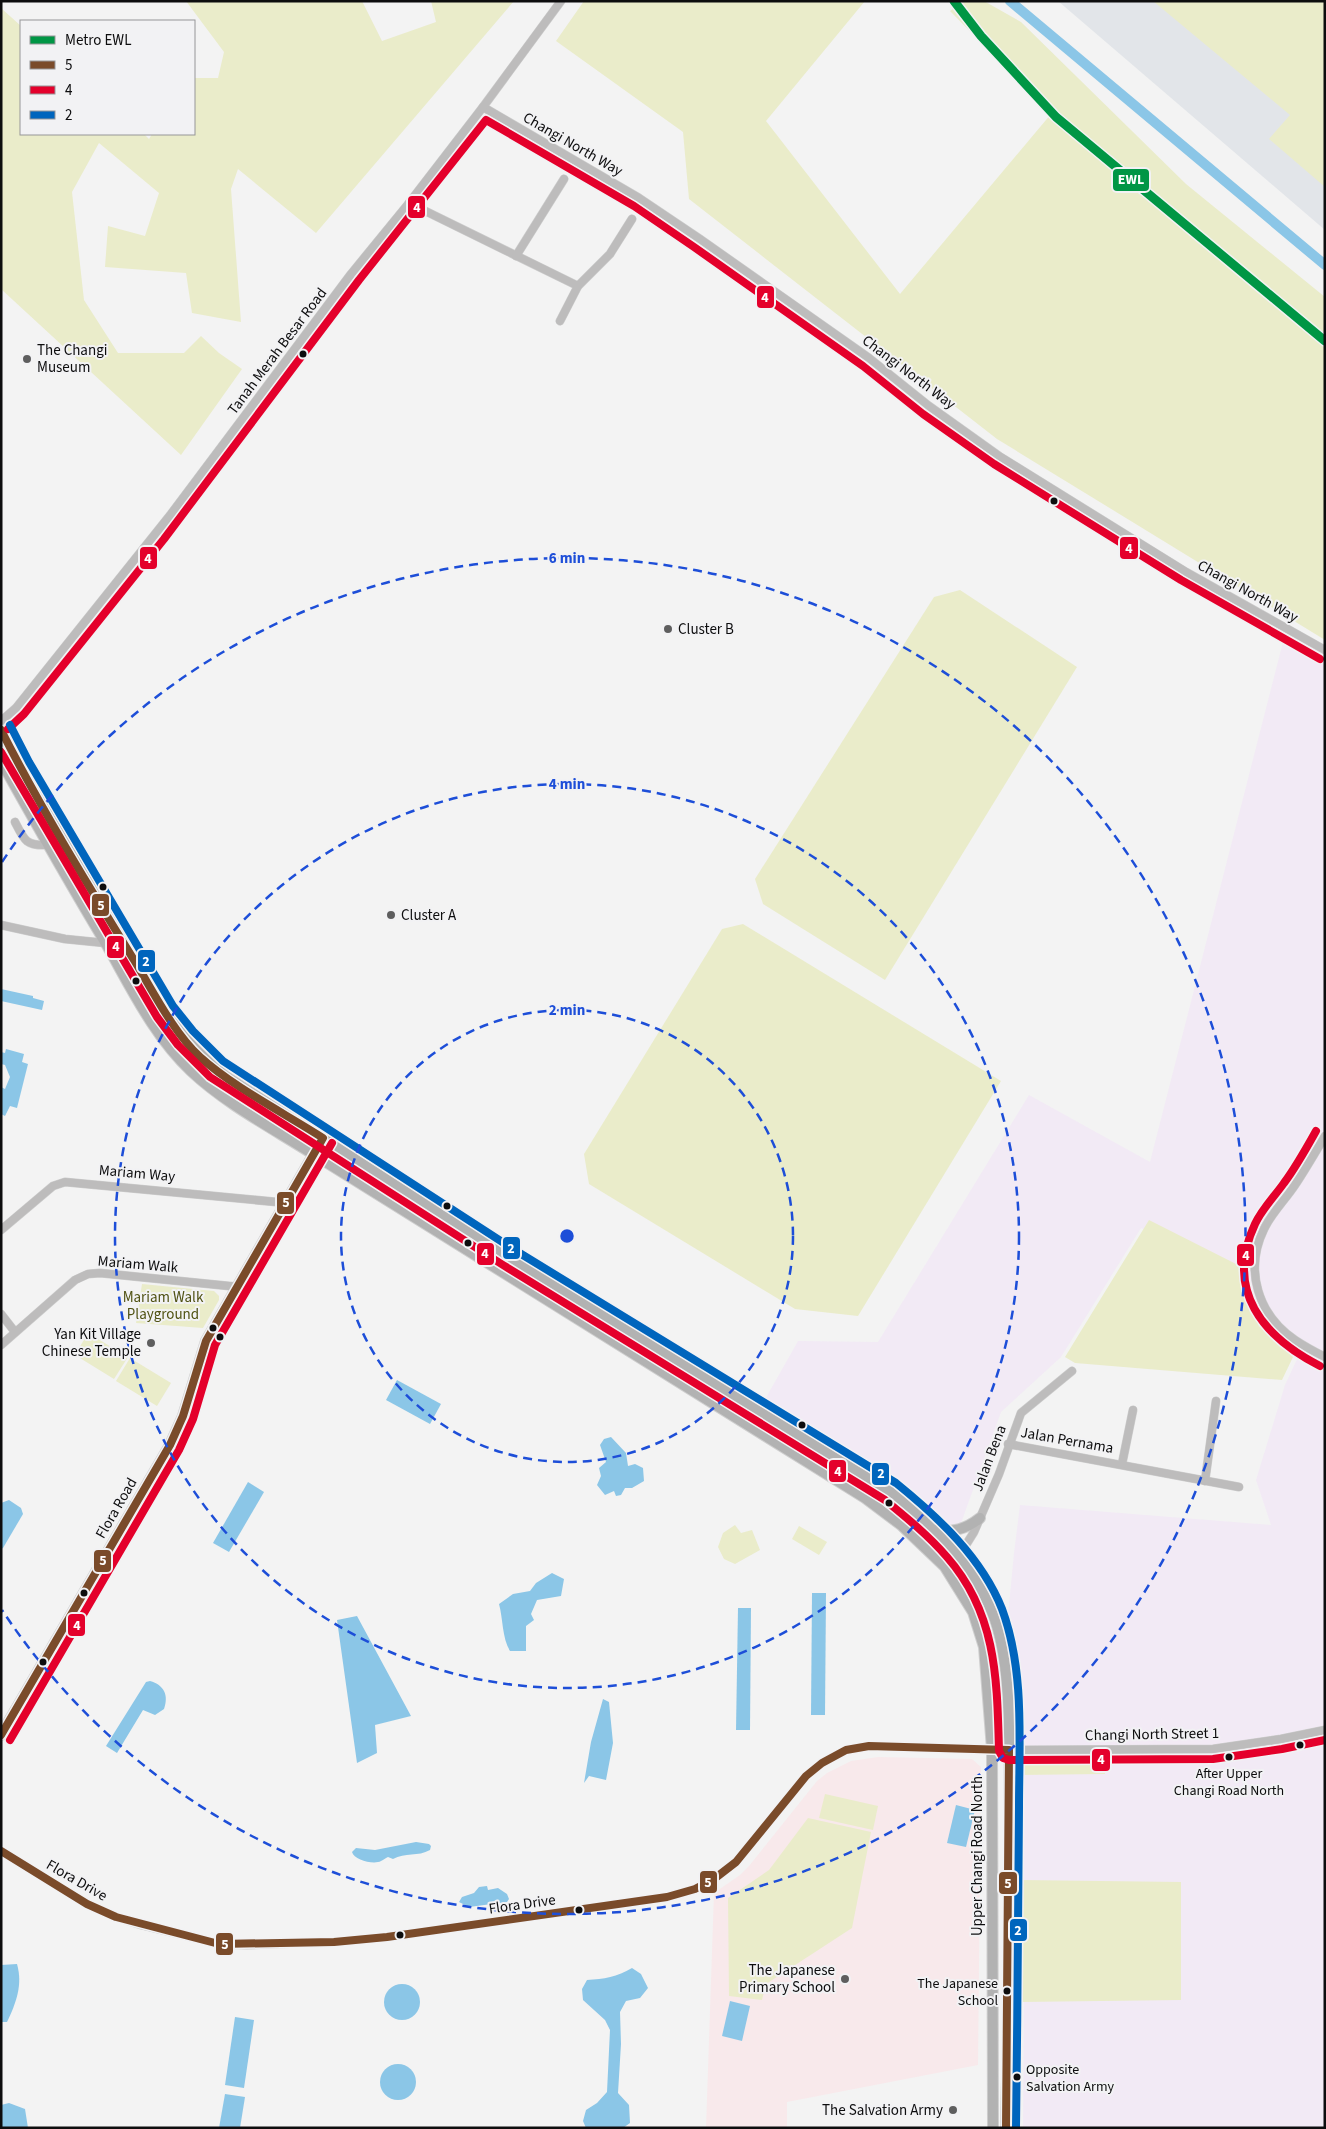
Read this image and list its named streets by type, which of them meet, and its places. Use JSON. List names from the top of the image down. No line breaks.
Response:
{"streets":{"street":["Changi North Way","Tanah Merah Besar Road","Mariam Way","Mariam Walk","Jalan Pernama","Jalan Bena","Flora Road","Changi North Street 1","Upper Changi Road North","Flora Drive"]},"crossings":[["Changi North Way","Tanah Merah Besar Road"],["Mariam Walk","Flora Road"],["Jalan Pernama","Jalan Bena"],["Jalan Bena","Upper Changi Road North"],["Changi North Street 1","Upper Changi Road North"],["Changi North Street 1","Flora Drive"],["Upper Changi Road North","Flora Drive"]],"parks":["Mariam Walk Playground"],"places":["The Changi Museum","Cluster B","Cluster A","Yan Kit Village Chinese Temple","After Upper Changi Road North","The Japanese Primary School","The Japanese School","Opposite Salvation Army","The Salvation Army"],"lines":["metro line EWL","transit line 4","transit line 2","transit line 5"],"legend":["Metro EWL","5","4","2"],"rings":["6 min","4 min","2 min"]}
